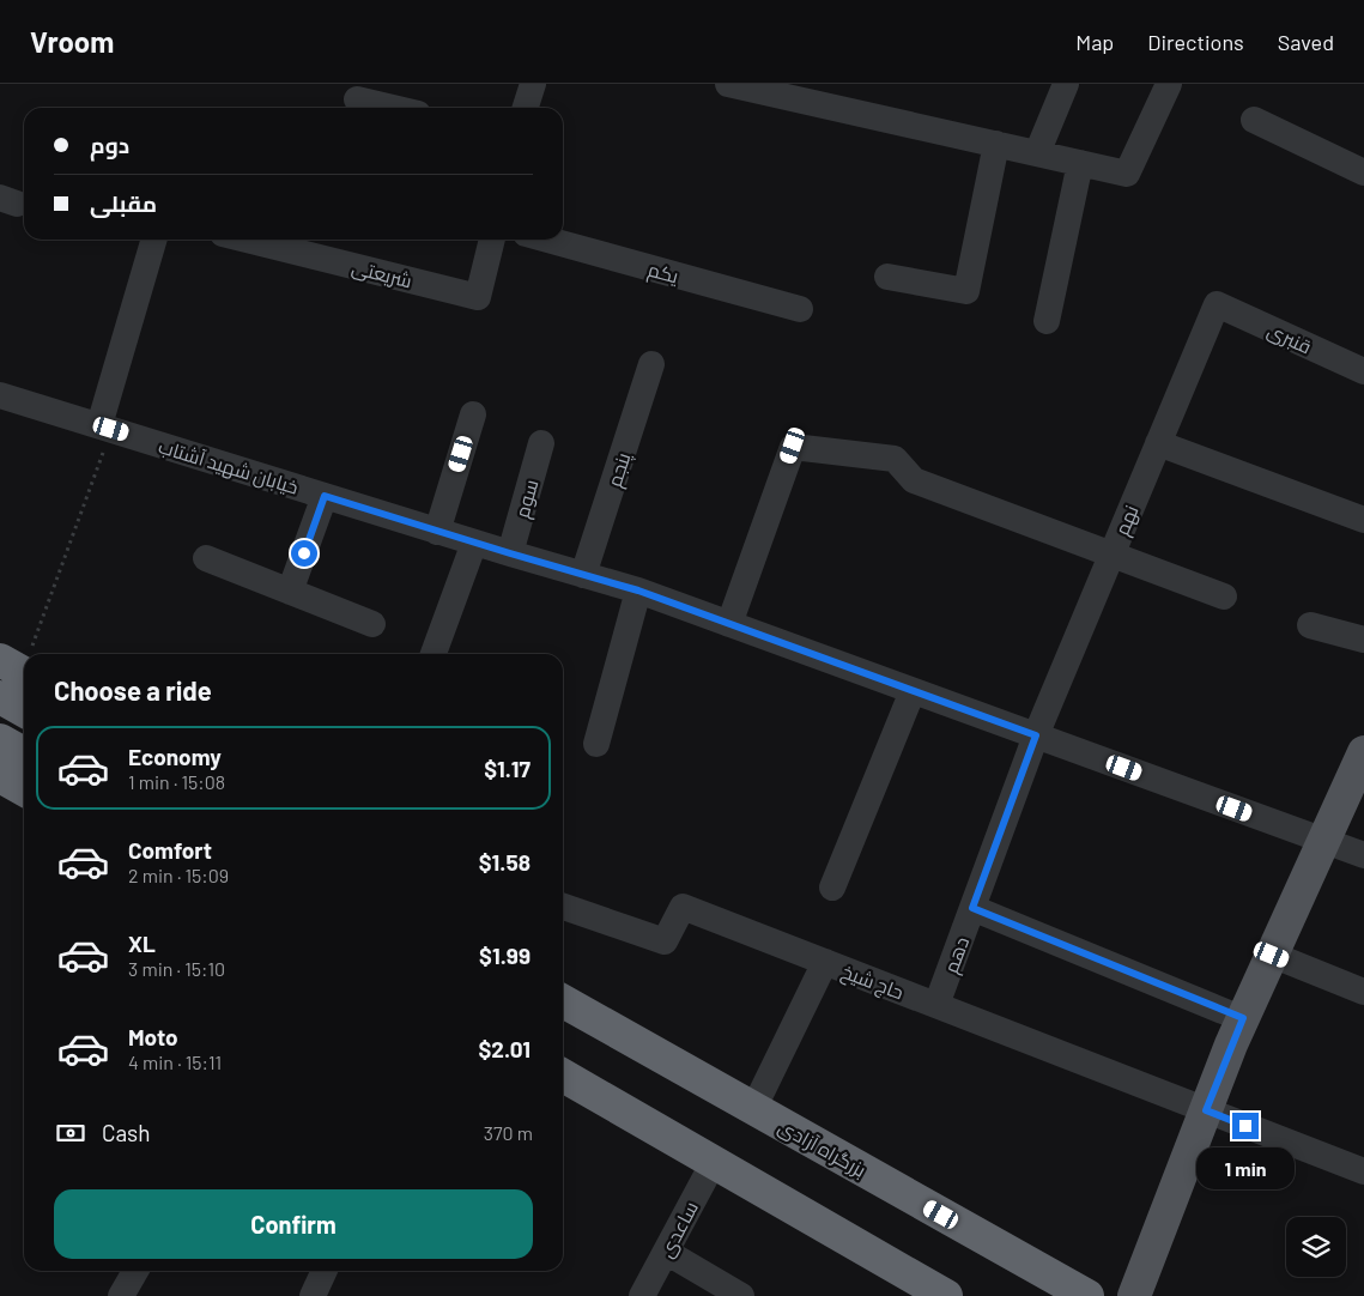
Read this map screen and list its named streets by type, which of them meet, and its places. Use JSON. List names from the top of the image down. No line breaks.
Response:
{"streets":{"highway":["بزرگراه آزادی"],"street":["یکم","شریعتی","قنبری","خیابان شهید آشتاب","پنجم","سوم","نهم","دهم","حاج شیخ","ساعدی"]},"crossings":[["قنبری","نهم"],["خیابان شهید آشتاب","پنجم"],["خیابان شهید آشتاب","سوم"],["خیابان شهید آشتاب","نهم"],["خیابان شهید آشتاب","دهم"],["نهم","دهم"],["دهم","حاج شیخ"]],"page":{"header":"Vroom","nav":["Map","Directions","Saved"],"banner":["دوم","مقبلی"],"heading":"Choose a ride","list":[{"name":"Economy","note":"1 min · 15:08","value":"$1.17"},{"name":"Comfort","note":"2 min · 15:09","value":"$1.58"},{"name":"XL","note":"3 min · 15:10","value":"$1.99"},{"name":"Moto","note":"4 min · 15:11","value":"$2.01"}],"pay":["Cash","370 m"],"bubble":"1 min","buttons":"Confirm"}}
